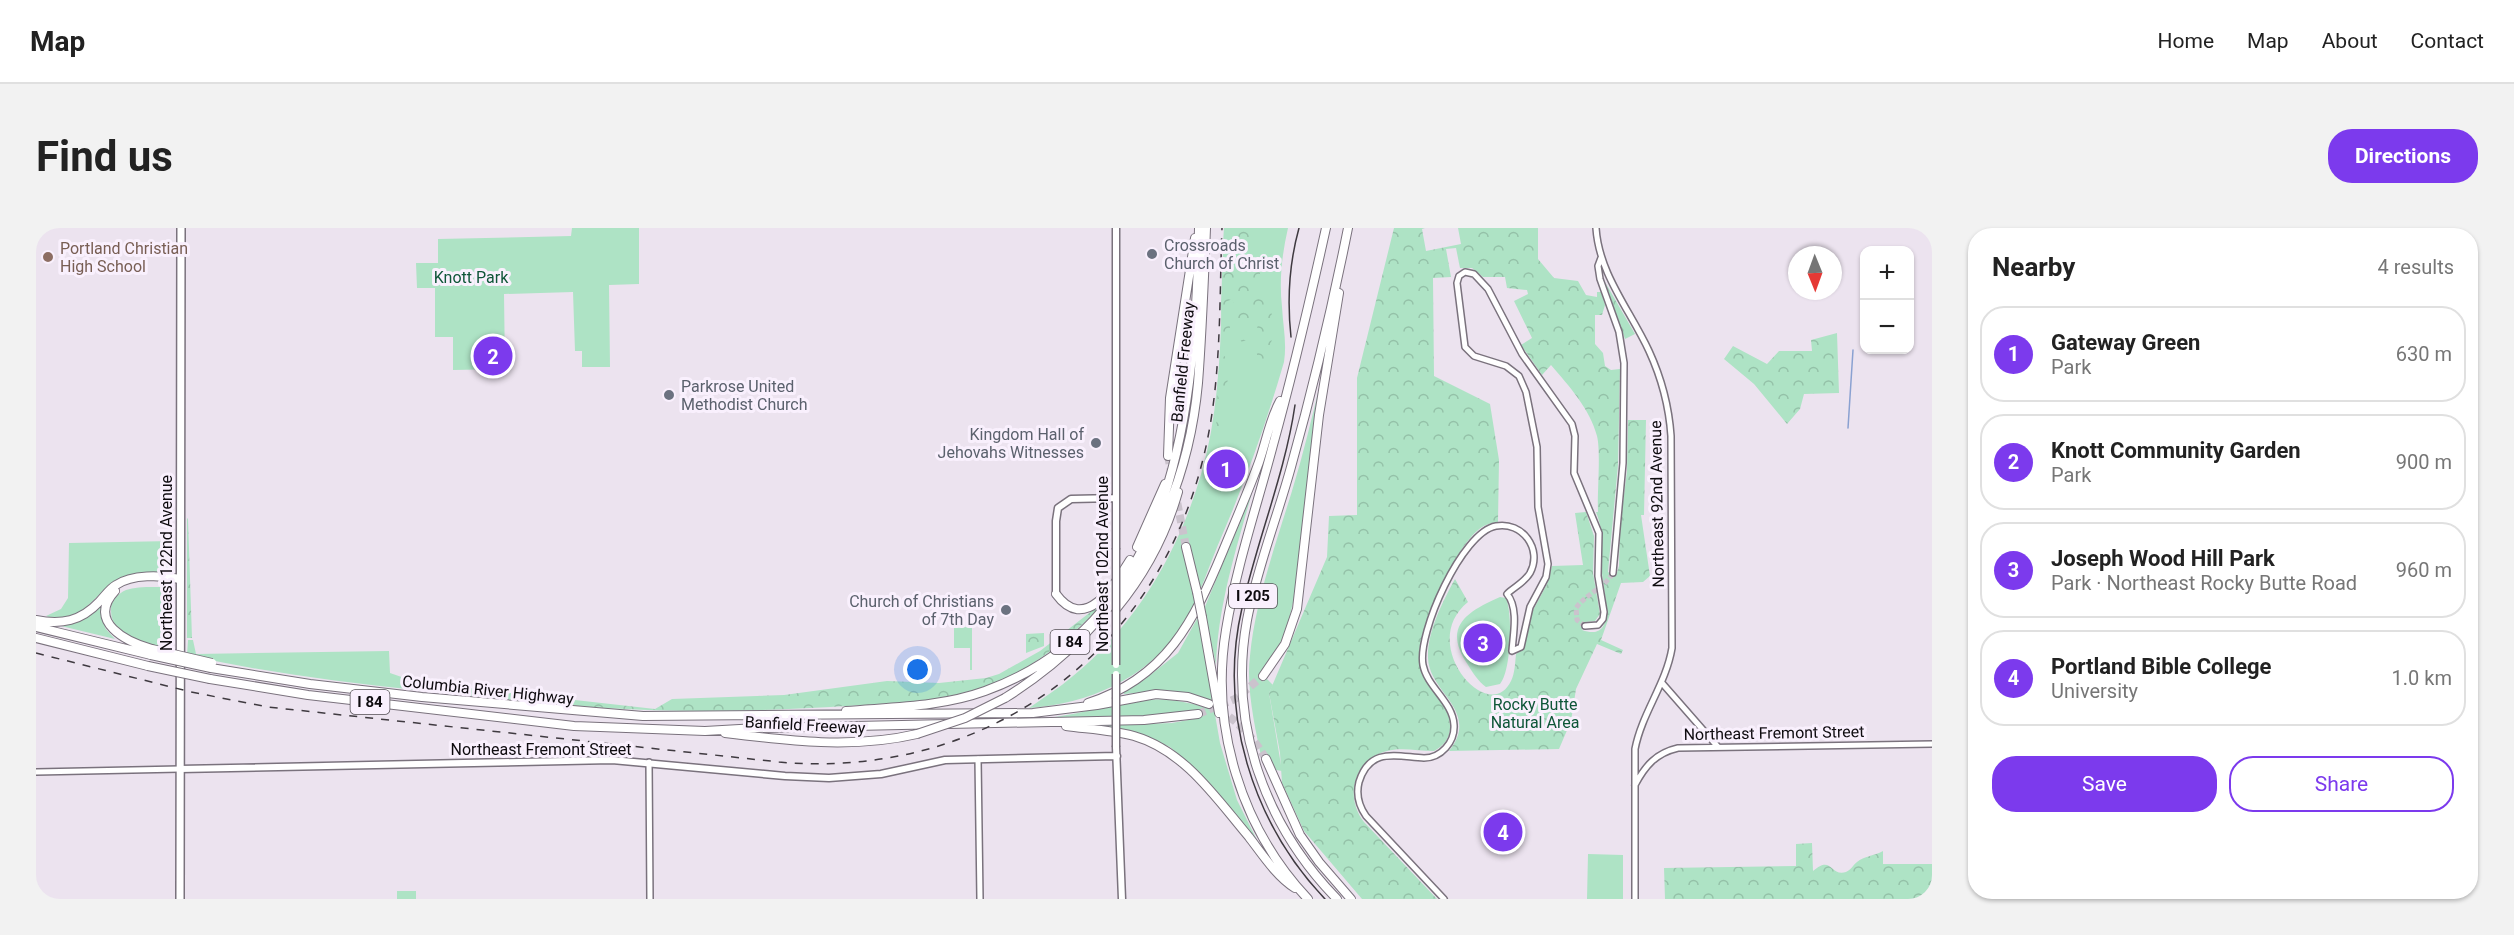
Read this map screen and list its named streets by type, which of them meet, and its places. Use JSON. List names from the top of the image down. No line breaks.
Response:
{"streets":{"highway":["Banfield Freeway","I 205","I 84","Columbia River Highway"],"main road":["Northeast 122nd Avenue","Northeast 102nd Avenue","Northeast Fremont Street"],"street":["Northeast 92nd Avenue"]},"crossings":[["Banfield Freeway","Columbia River Highway"],["Northeast 92nd Avenue","Northeast Fremont Street"],["Northeast 122nd Avenue","Northeast Fremont Street"],["Northeast 102nd Avenue","Northeast Fremont Street"]],"parks":["Knott Park","Rocky Butte Natural Area"],"places":["Crossroads Church of Christ","Portland Christian High School","Parkrose United Methodist Church","Kingdom Hall of Jehovahs Witnesses","Church of Christians of 7th Day"],"north":"bottom","page":{"header":"Map","nav":["Home","Map","About","Contact"],"buttons":["Directions",["Save","Share"]],"title":"Find us","heading":["Nearby","4 results"],"map_buttons":["+","−"],"list":[{"mark":"1","name":"Gateway Green","note":"Park","value":"630 m"},{"mark":"2","name":"Knott Community Garden","note":"Park","value":"900 m"},{"mark":"3","name":"Joseph Wood Hill Park","note":"Park · Northeast Rocky Butte Road","value":"960 m"},{"mark":"4","name":"Portland Bible College","note":"University","value":"1.0 km"}],"pins":["2","1","3","4"]}}
